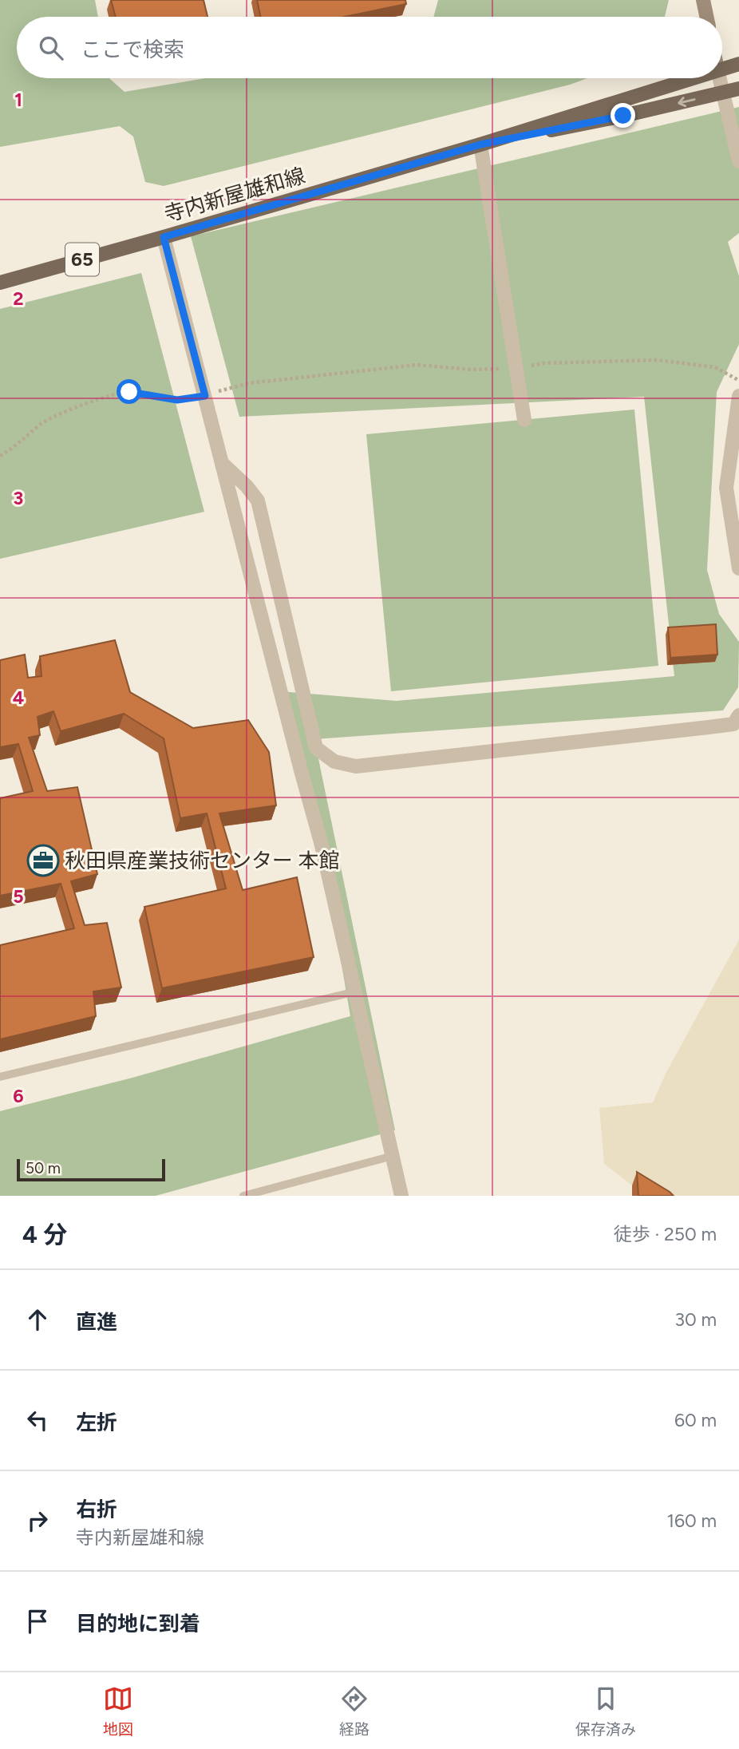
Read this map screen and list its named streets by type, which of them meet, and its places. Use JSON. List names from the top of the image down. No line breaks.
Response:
{"streets":{"main road":["寺内新屋雄和線","65"]},"places":{"office":["秋田県産業技術センター 本館"]},"scale_bar":"50 m","page":{"search":"ここで検索","scale":"50 m","heading":["4 分","徒歩 · 250 m"],"list":[["直進","30 m"],["左折","60 m"],["右折","寺内新屋雄和線","160 m"],"目的地に到着"],"nav":["地図","経路","保存済み"]},"grid":{"rows":["1","2","3","4","5","6"]}}
